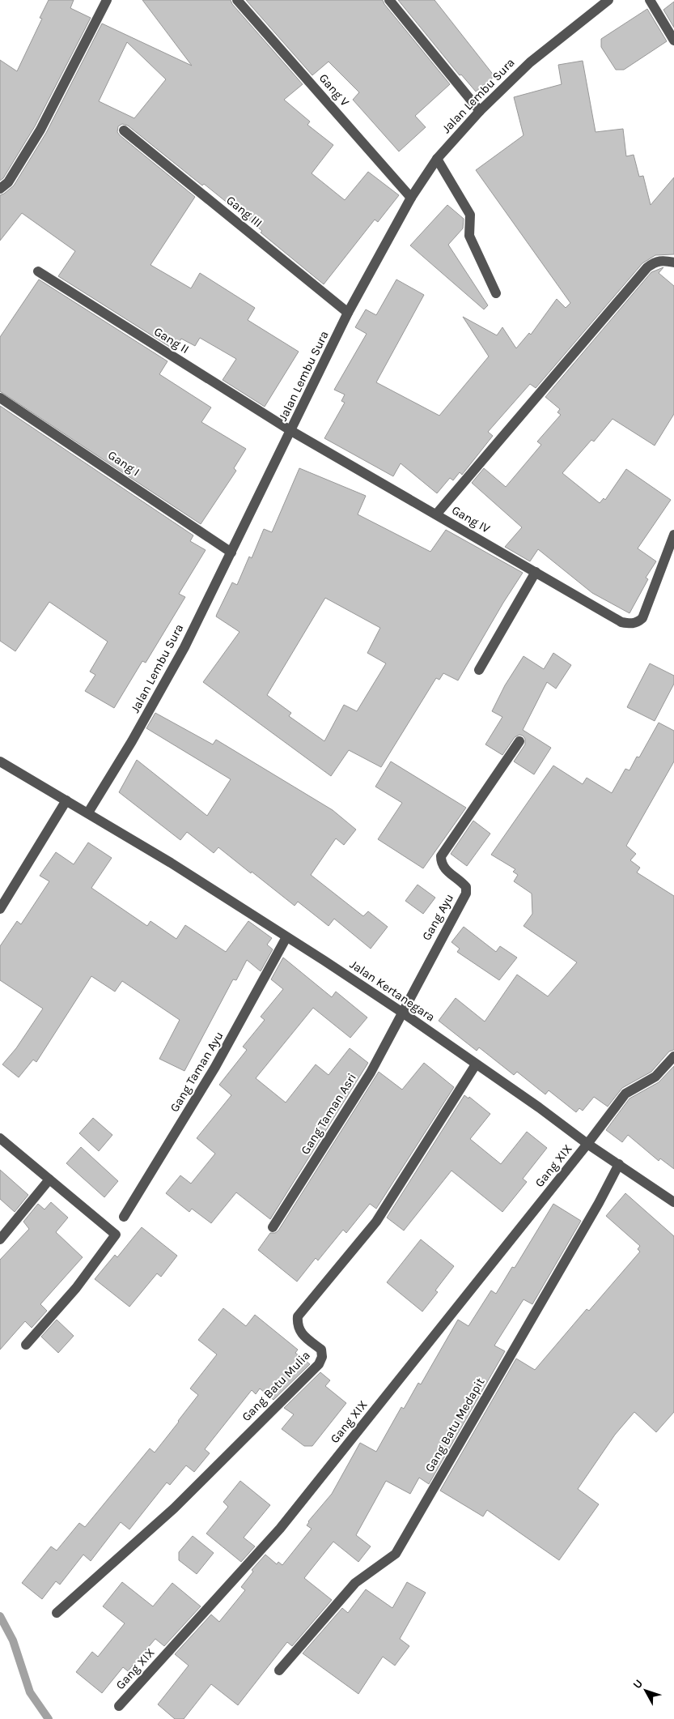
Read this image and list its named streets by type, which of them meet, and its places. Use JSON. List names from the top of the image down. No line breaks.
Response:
{"streets":{"street":["Gang V","Jalan Lembu Sura","Gang III","Gang II","Gang I","Gang IV","Gang Ayu","Jalan Kertanegara","Gang Taman Ayu","Gang Taman Asri","Gang XIX","Gang Batu Mulia","Gang Batu Medapit"]},"crossings":[["Gang V","Jalan Lembu Sura"],["Jalan Lembu Sura","Gang III"],["Jalan Lembu Sura","Gang II"],["Jalan Lembu Sura","Gang I"],["Jalan Lembu Sura","Gang IV"],["Jalan Lembu Sura","Jalan Kertanegara"],["Gang II","Gang IV"],["Gang Ayu","Jalan Kertanegara"],["Gang Ayu","Gang Taman Asri"],["Jalan Kertanegara","Gang Taman Ayu"],["Jalan Kertanegara","Gang Taman Asri"],["Jalan Kertanegara","Gang XIX"],["Jalan Kertanegara","Gang Batu Mulia"],["Jalan Kertanegara","Gang Batu Medapit"]],"north":"top left"}
